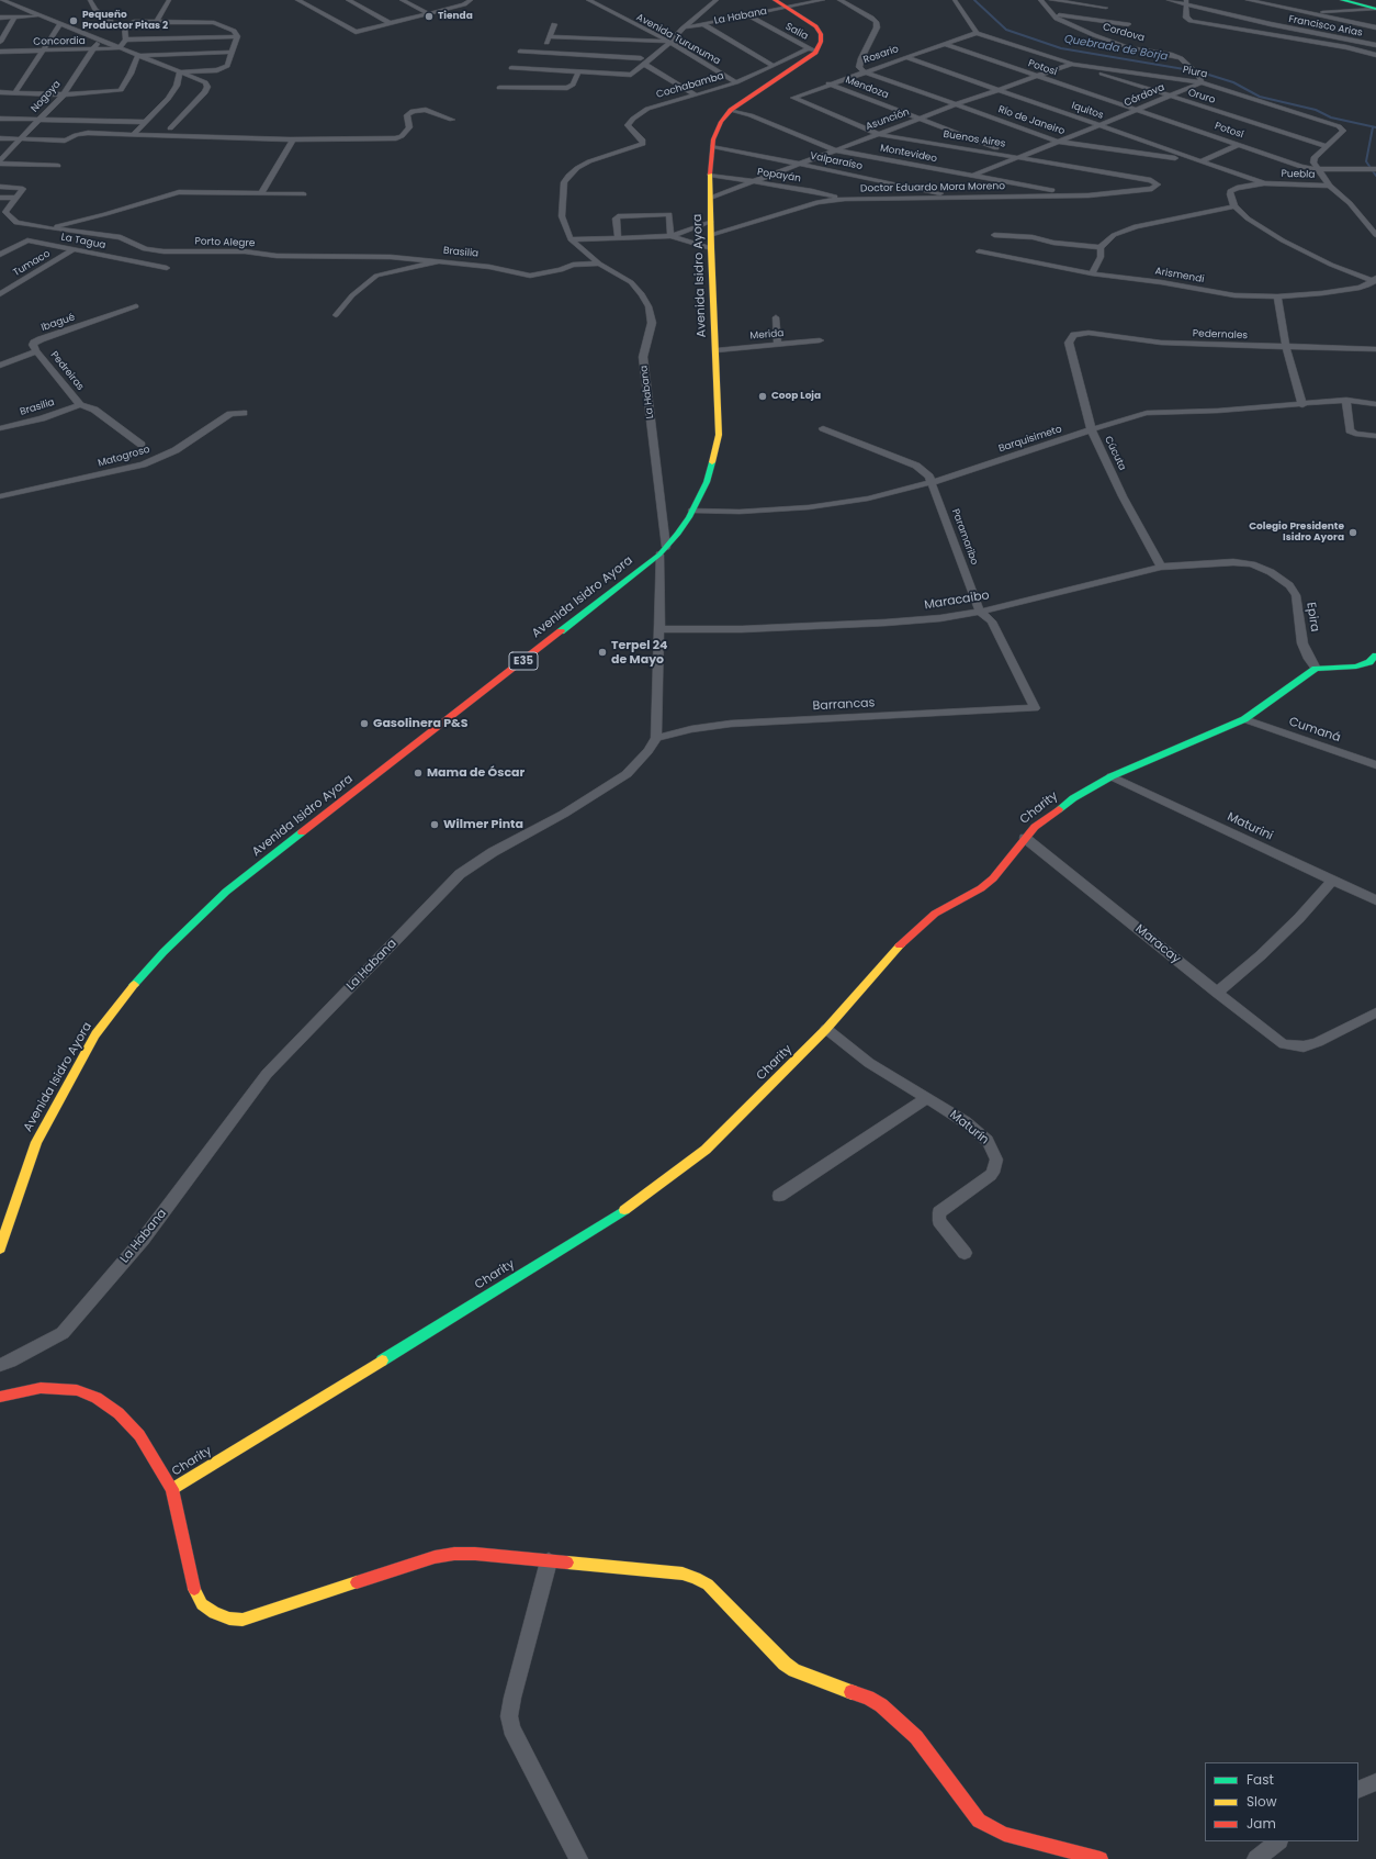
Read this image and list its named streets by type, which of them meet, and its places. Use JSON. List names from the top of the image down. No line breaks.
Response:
{"streets":{"main road":["Avenida Isidro Ayora","E35","Charity"],"street":["La Habana","Francisco Arias","Salia","Cordova","Avenida Turunuma","Concordia","Rosario","Potosi","Piura","Cochabamba","Mendoza","Córdova","Nogoya","Oruro","Iquitos","Asunción","Río de Janeiro","Potosí","Buenos Aires","Montevideo","Valparaíso","Puebla","Popayán","Doctor Eduardo Mora Moreno","La Tagua","Porto Alegre","Brasilia","Tumaco","Arismendi","Ibagué","Merida","Pedernales","Pedreiras","Barquisimeto","Cúcuta","Matogroso","Paramaribo","Maracaibo","Epira","Barrancas","Cumaná","Maturini","Maracay","Maturín"]},"crossings":[["La Habana","Salia"],["La Habana","Avenida Turunuma"],["La Habana","Cochabamba"],["La Habana","Brasilia"],["La Habana","Avenida Isidro Ayora"],["La Habana","Maracaibo"],["La Habana","Barrancas"],["Salia","Cochabamba"],["Salia","Avenida Isidro Ayora"],["Cordova","Piura"],["Cordova","Córdova"],["Avenida Turunuma","Cochabamba"],["Concordia","Nogoya"],["Rosario","Potosi"],["Rosario","Piura"],["Rosario","Mendoza"],["Rosario","Iquitos"],["Rosario","Río de Janeiro"],["Rosario","Buenos Aires"],["Potosi","Córdova"],["Potosi","Asunción"],["Potosi","Potosí"],["Piura","Córdova"],["Piura","Oruro"],["Piura","Asunción"],["Cochabamba","Avenida Isidro Ayora"],["Mendoza","Córdova"],["Mendoza","Asunción"],["Mendoza","Buenos Aires"],["Córdova","Oruro"],["Córdova","Iquitos"],["Córdova","Río de Janeiro"],["Córdova","Potosí"],["Córdova","Buenos Aires"],["Córdova","Montevideo"],["Oruro","Asunción"],["Iquitos","Asunción"],["Iquitos","Río de Janeiro"],["Iquitos","Puebla"],["Asunción","Río de Janeiro"],["Asunción","Buenos Aires"],["Asunción","Montevideo"],["Asunción","Valparaíso"],["Asunción","Popayán"],["Asunción","Avenida Isidro Ayora"],["Potosí","Puebla"],["Buenos Aires","Doctor Eduardo Mora Moreno"],["Montevideo","Doctor Eduardo Mora Moreno"],["Montevideo","Avenida Isidro Ayora"],["Valparaíso","Doctor Eduardo Mora Moreno"],["Valparaíso","Avenida Isidro Ayora"],["Popayán","Doctor Eduardo Mora Moreno"],["Popayán","Avenida Isidro Ayora"],["Doctor Eduardo Mora Moreno","Avenida Isidro Ayora"],["La Tagua","Tumaco"],["Porto Alegre","Brasilia"],["Brasilia","Pedreiras"],["Avenida Isidro Ayora","Merida"],["Avenida Isidro Ayora","Barquisimeto"],["Ibagué","Pedreiras"],["Pedernales","Cúcuta"],["Barquisimeto","Cúcuta"],["Barquisimeto","Paramaribo"],["Cúcuta","Maracaibo"],["Paramaribo","Maracaibo"],["Paramaribo","Barrancas"],["Maracaibo","Epira"],["Epira","Charity"],["Cumaná","Charity"],["Charity","Maturini"],["Charity","Maracay"],["Charity","Maturín"]],"water":["Quebrada de Borja"],"places":["Tienda","Pequeño Productor Pitas 2","Coop Loja","Colegio Presidente Isidro Ayora","Terpel 24 de Mayo","Gasolinera P&S","Mama de Óscar","Wilmer Pinta"],"legend":["Fast","Slow","Jam"]}
